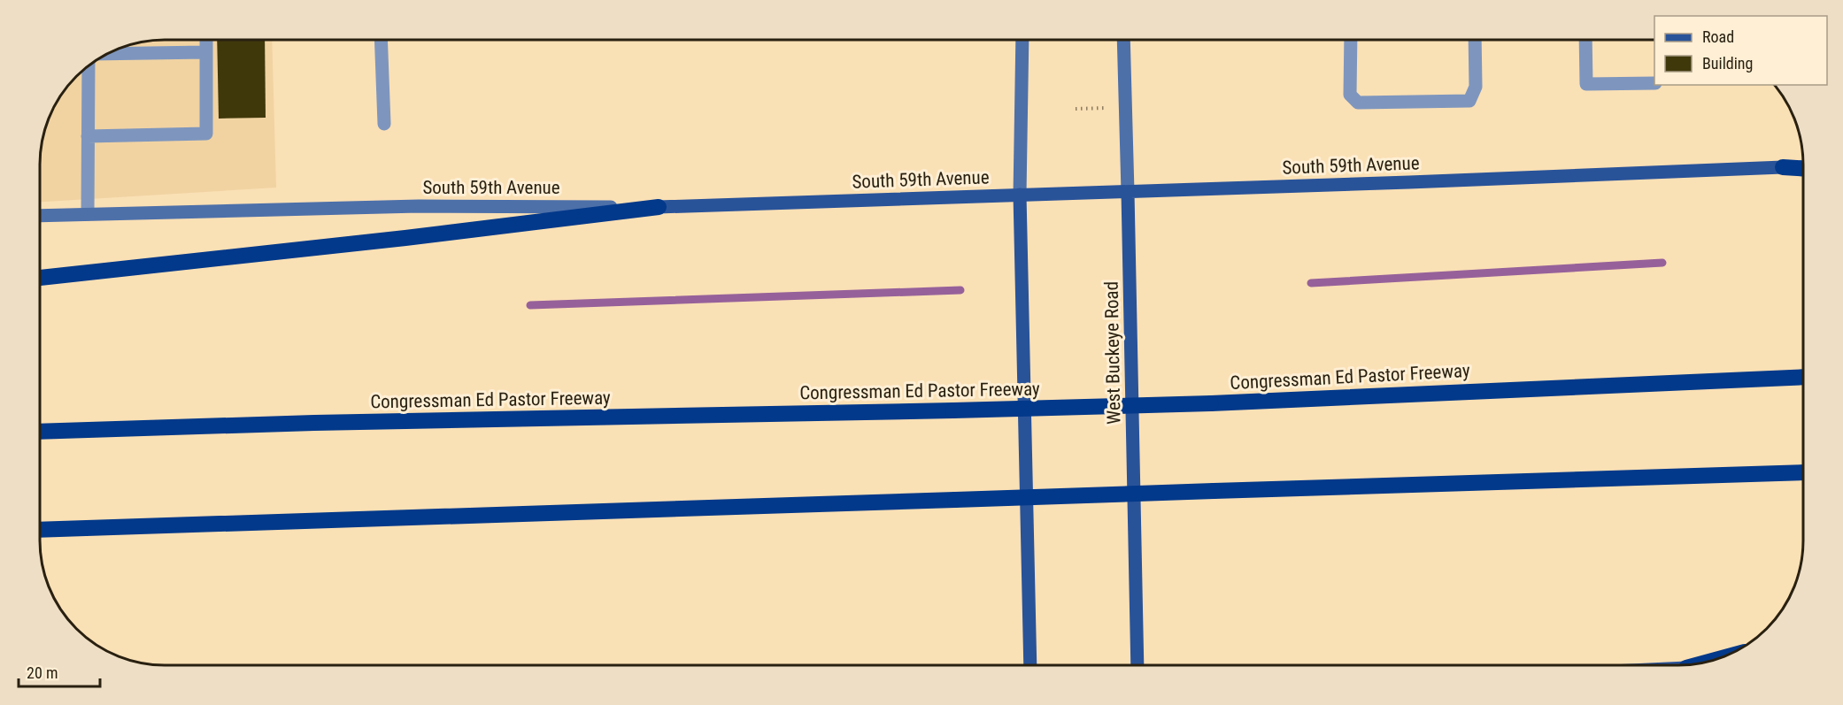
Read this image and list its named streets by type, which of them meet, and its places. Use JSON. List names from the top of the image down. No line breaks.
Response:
{"streets":{"highway":["Congressman Ed Pastor Freeway"],"main road":["South 59th Avenue","West Buckeye Road"]},"crossings":[["South 59th Avenue","West Buckeye Road"]],"legend":["Road","Building"],"scale_bar":"20 m"}
